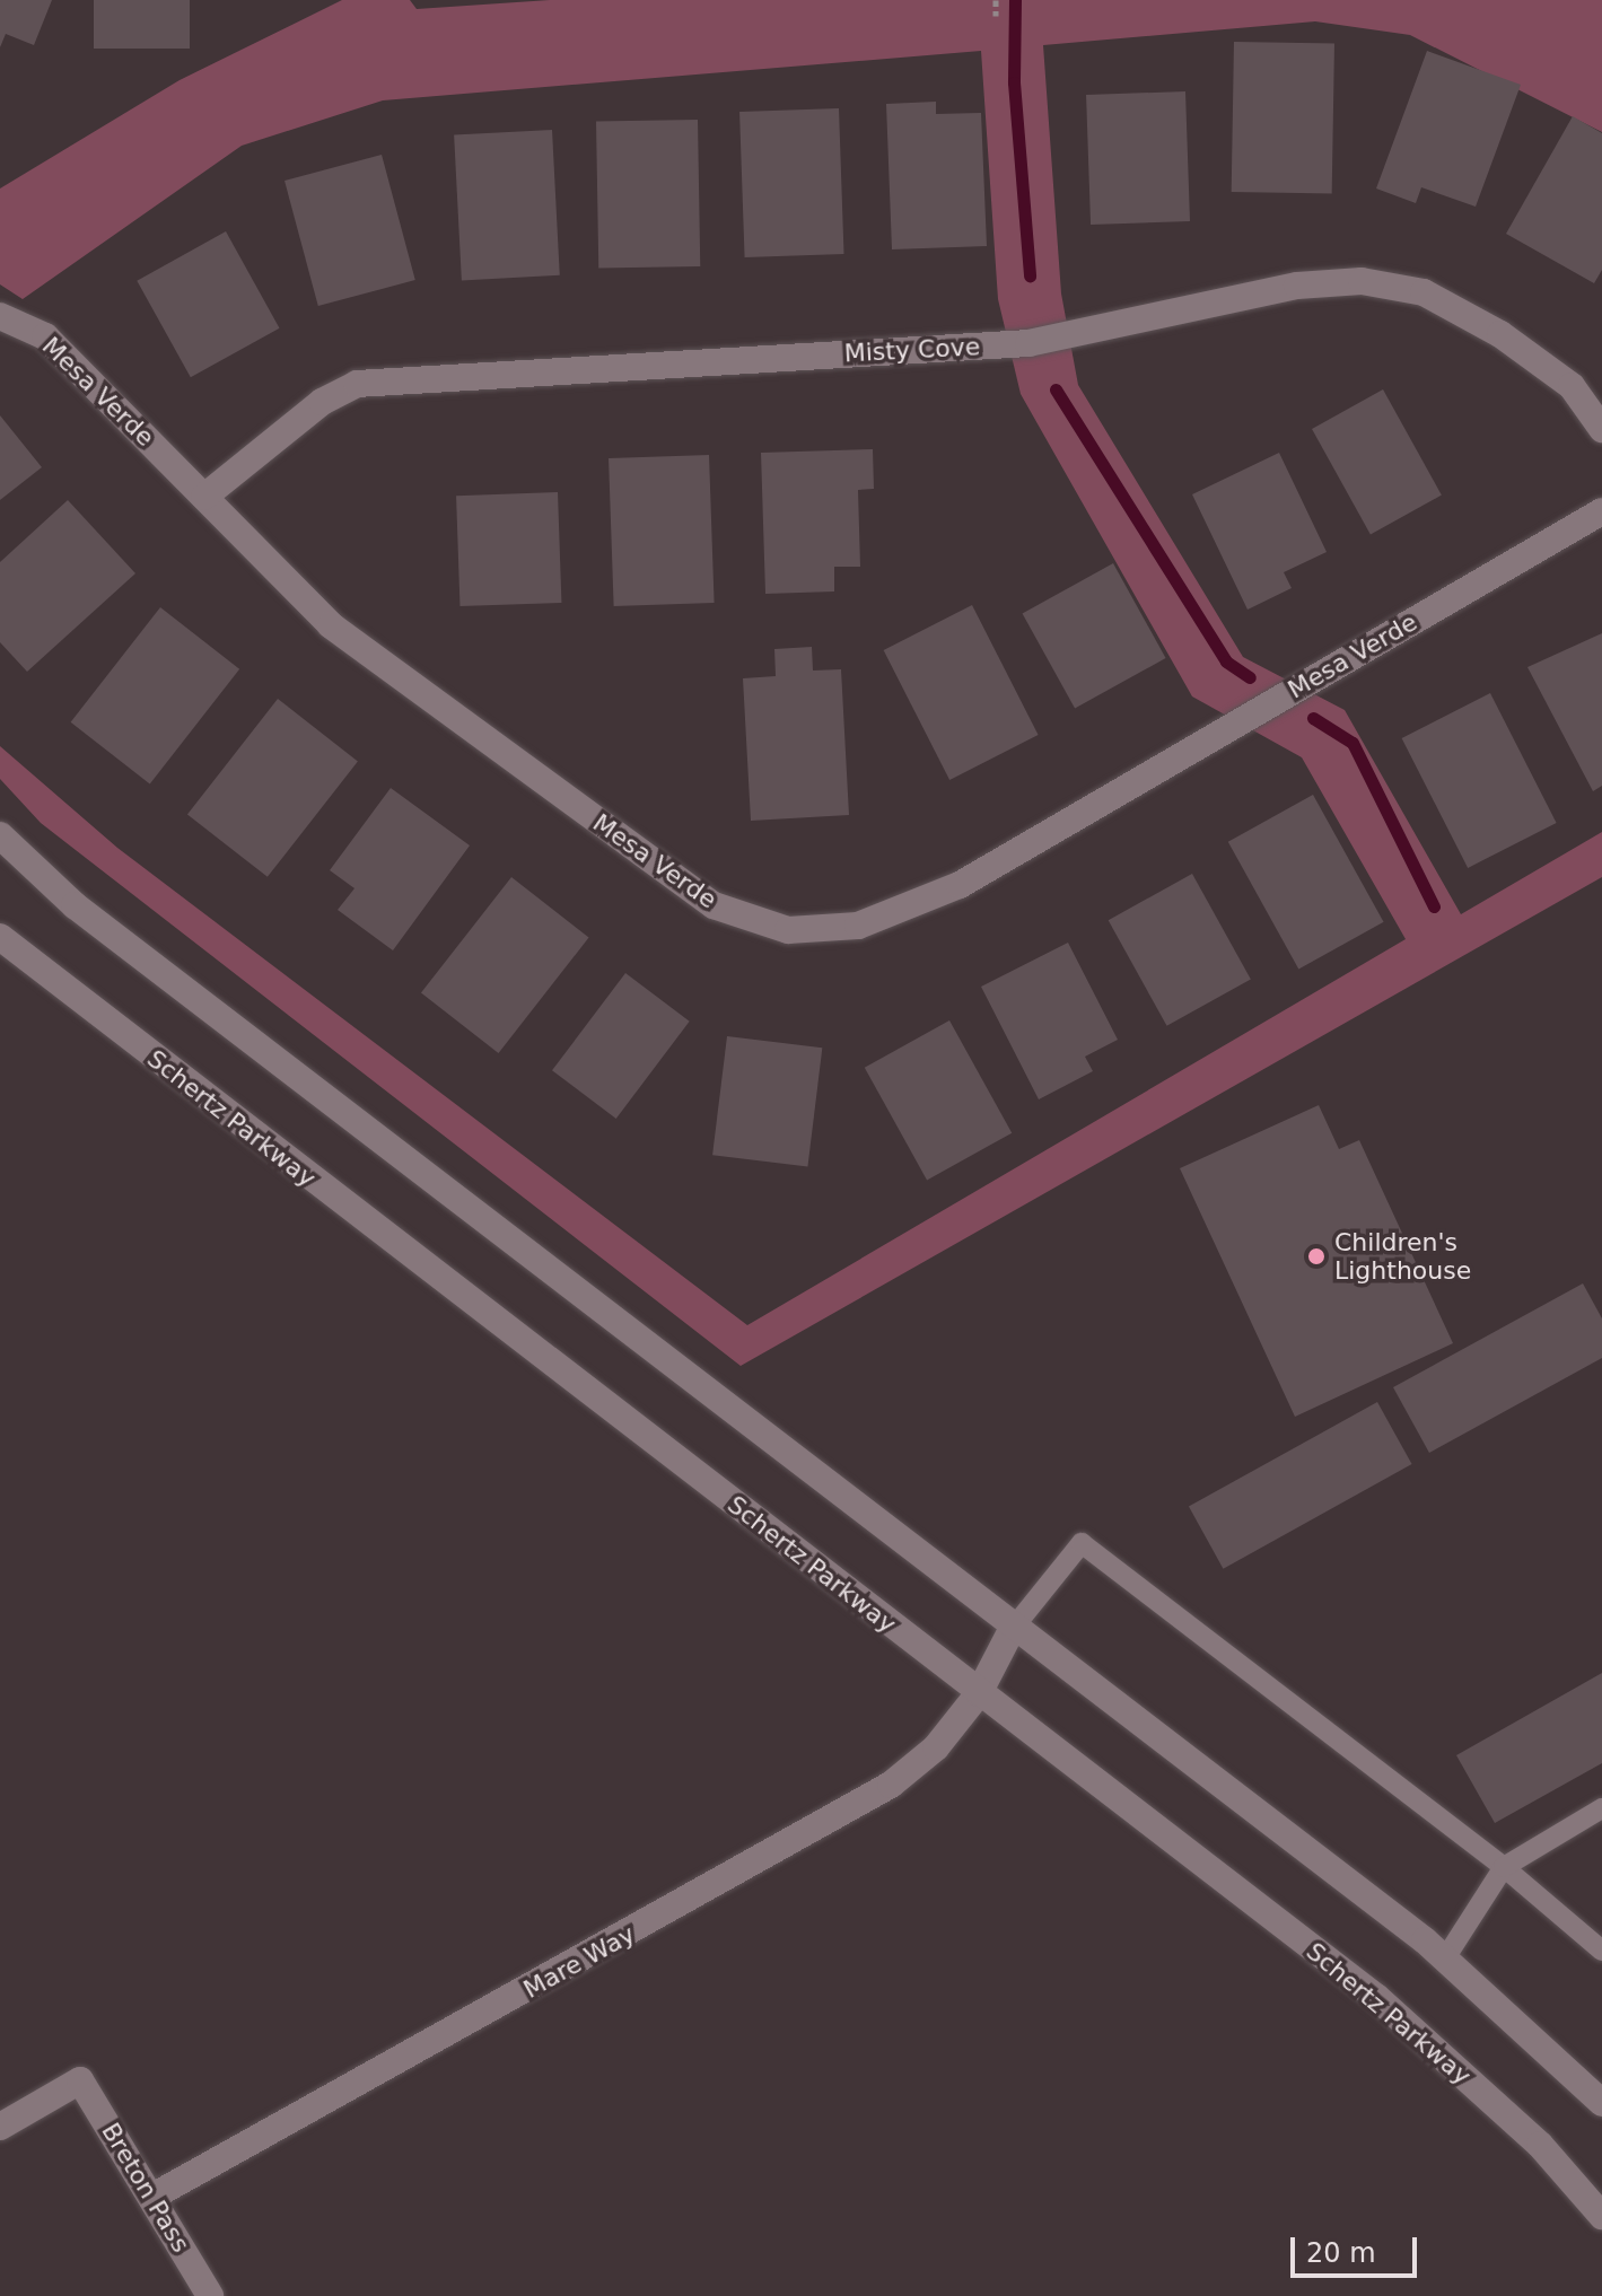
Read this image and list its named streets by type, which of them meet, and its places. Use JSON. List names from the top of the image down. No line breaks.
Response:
{"streets":{"street":["Misty Cove","Mesa Verde","Schertz Parkway","Mare Way","Breton Pass"]},"crossings":[["Misty Cove","Mesa Verde"],["Schertz Parkway","Mare Way"],["Mare Way","Breton Pass"]],"places":["Children's Lighthouse"],"scale_bar":"20 m"}
